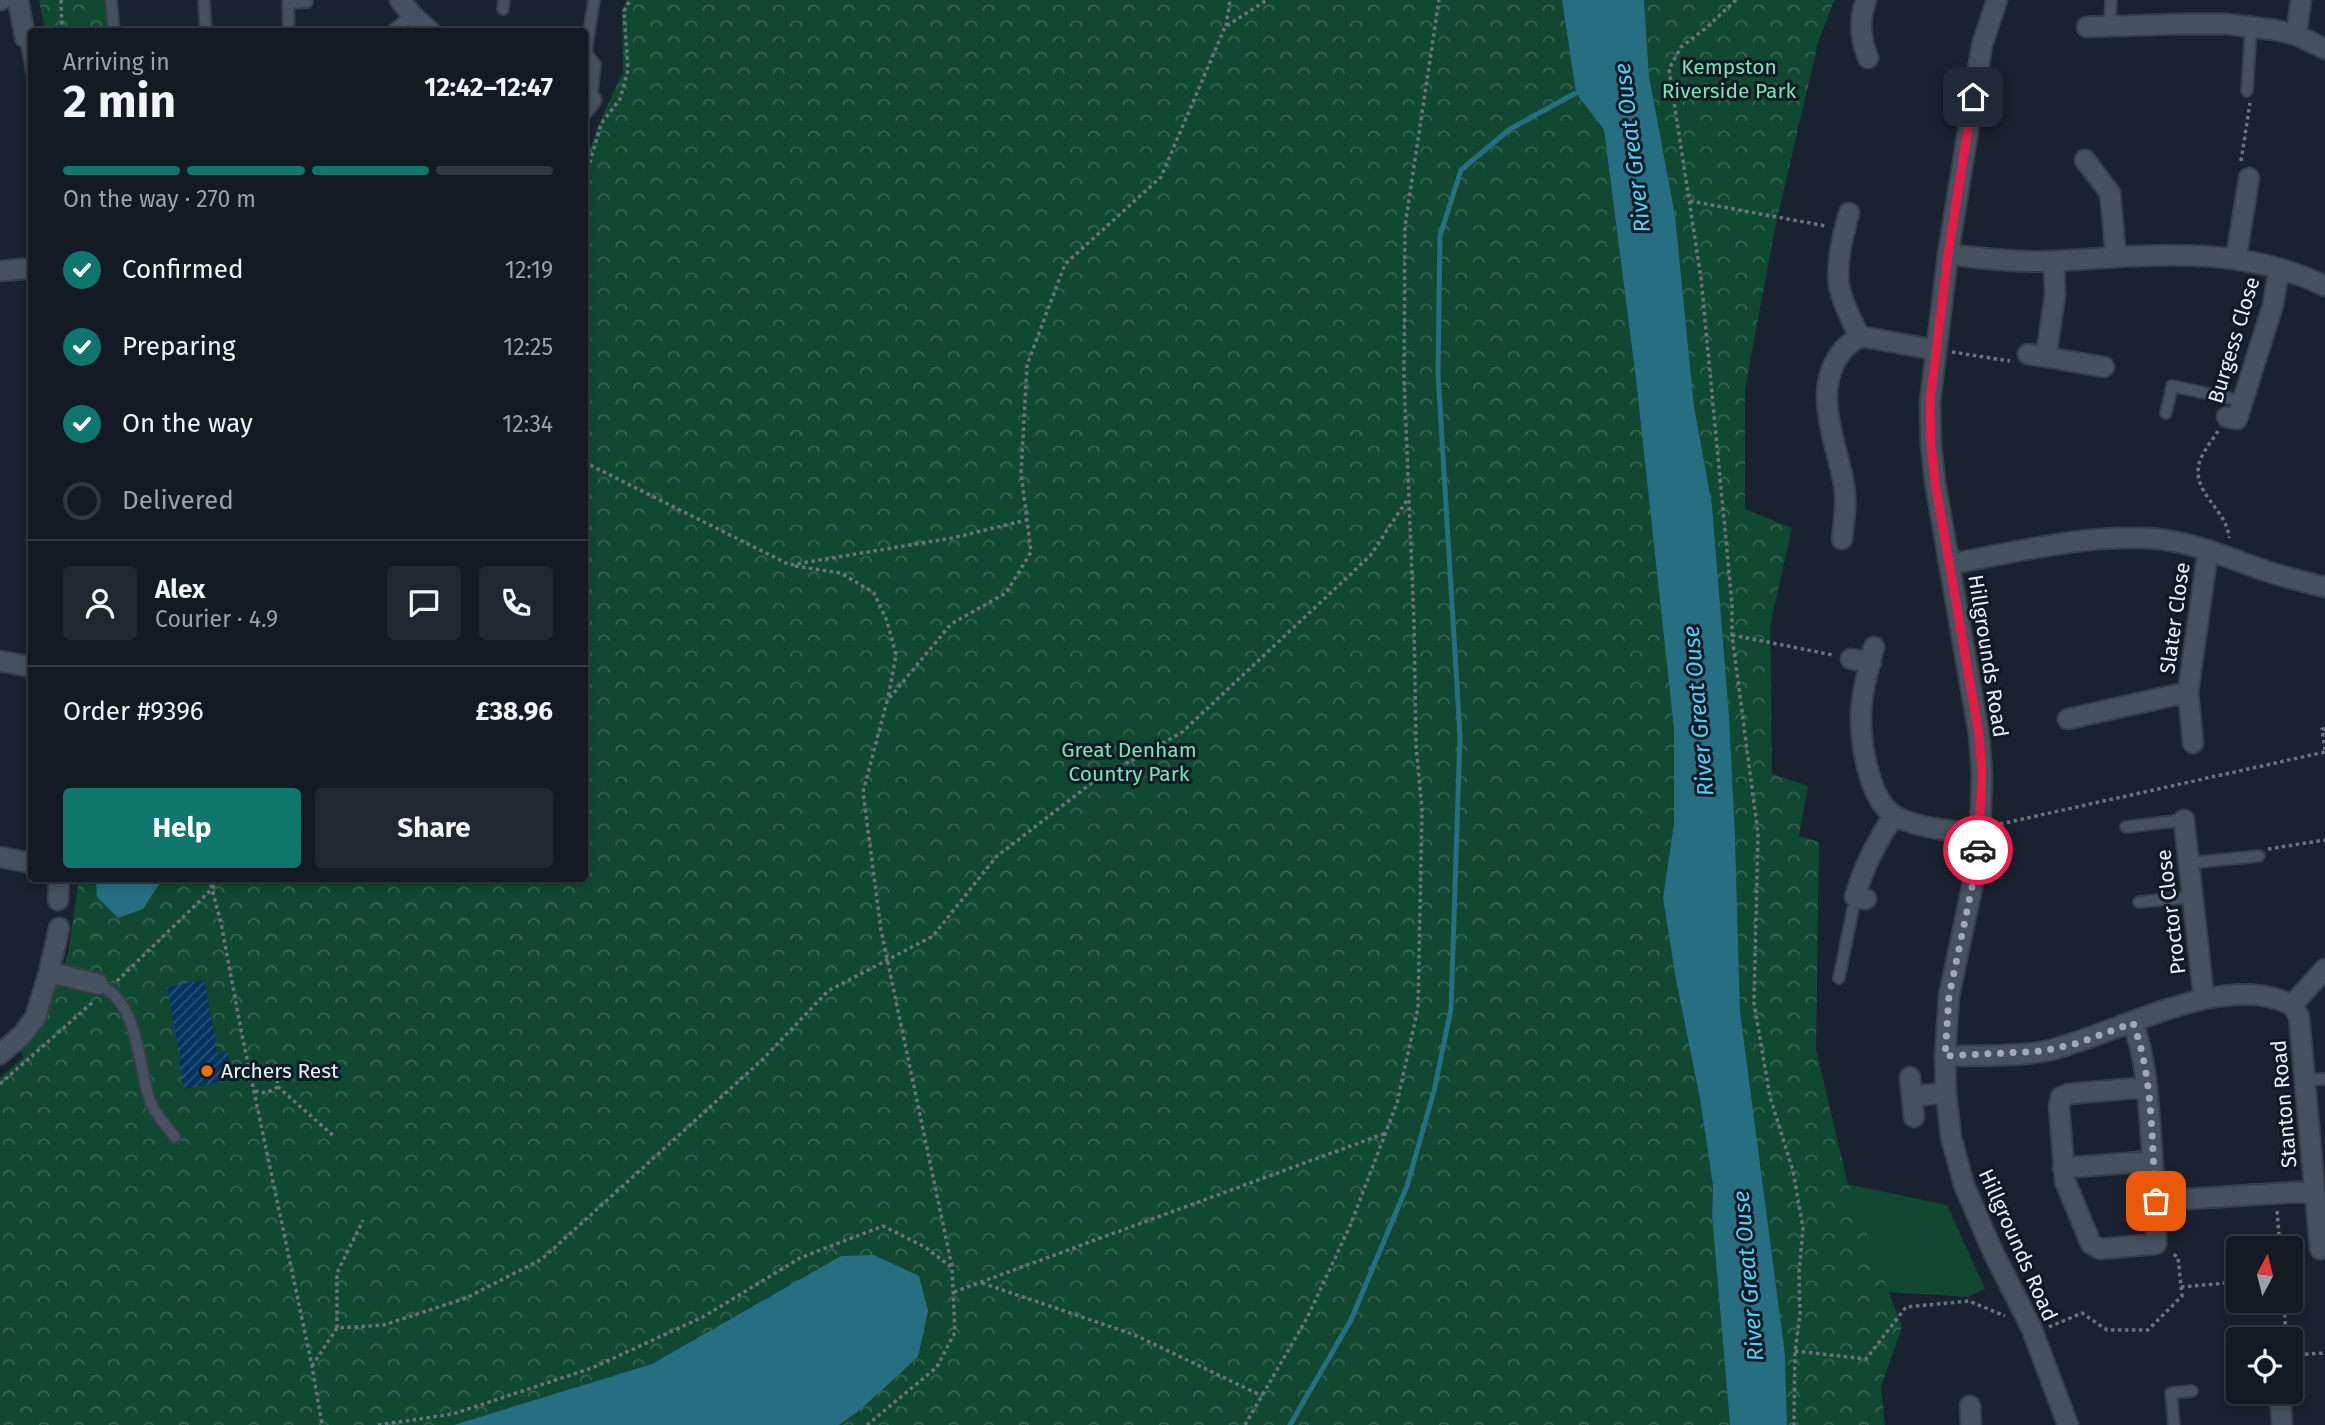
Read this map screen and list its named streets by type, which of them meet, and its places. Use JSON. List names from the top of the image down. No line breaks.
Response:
{"streets":{"street":["Burgess Close","Slater Close","Hillgrounds Road","Proctor Close","Stanton Road"]},"water":["River Great Ouse"],"parks":["Kempston Riverside Park","Great Denham Country Park"],"places":["Archers Rest"],"north":"top","page":{"heading":["2 min","Arriving in","12:42–12:47"],"panel":["Alex","Courier · 4.9","Order #9396","£38.96"],"bar":"On the way · 270 m","list":[["Confirmed","12:19"],["Preparing","12:25"],["On the way","12:34"],"Delivered"],"buttons":["Help","Share"]}}
